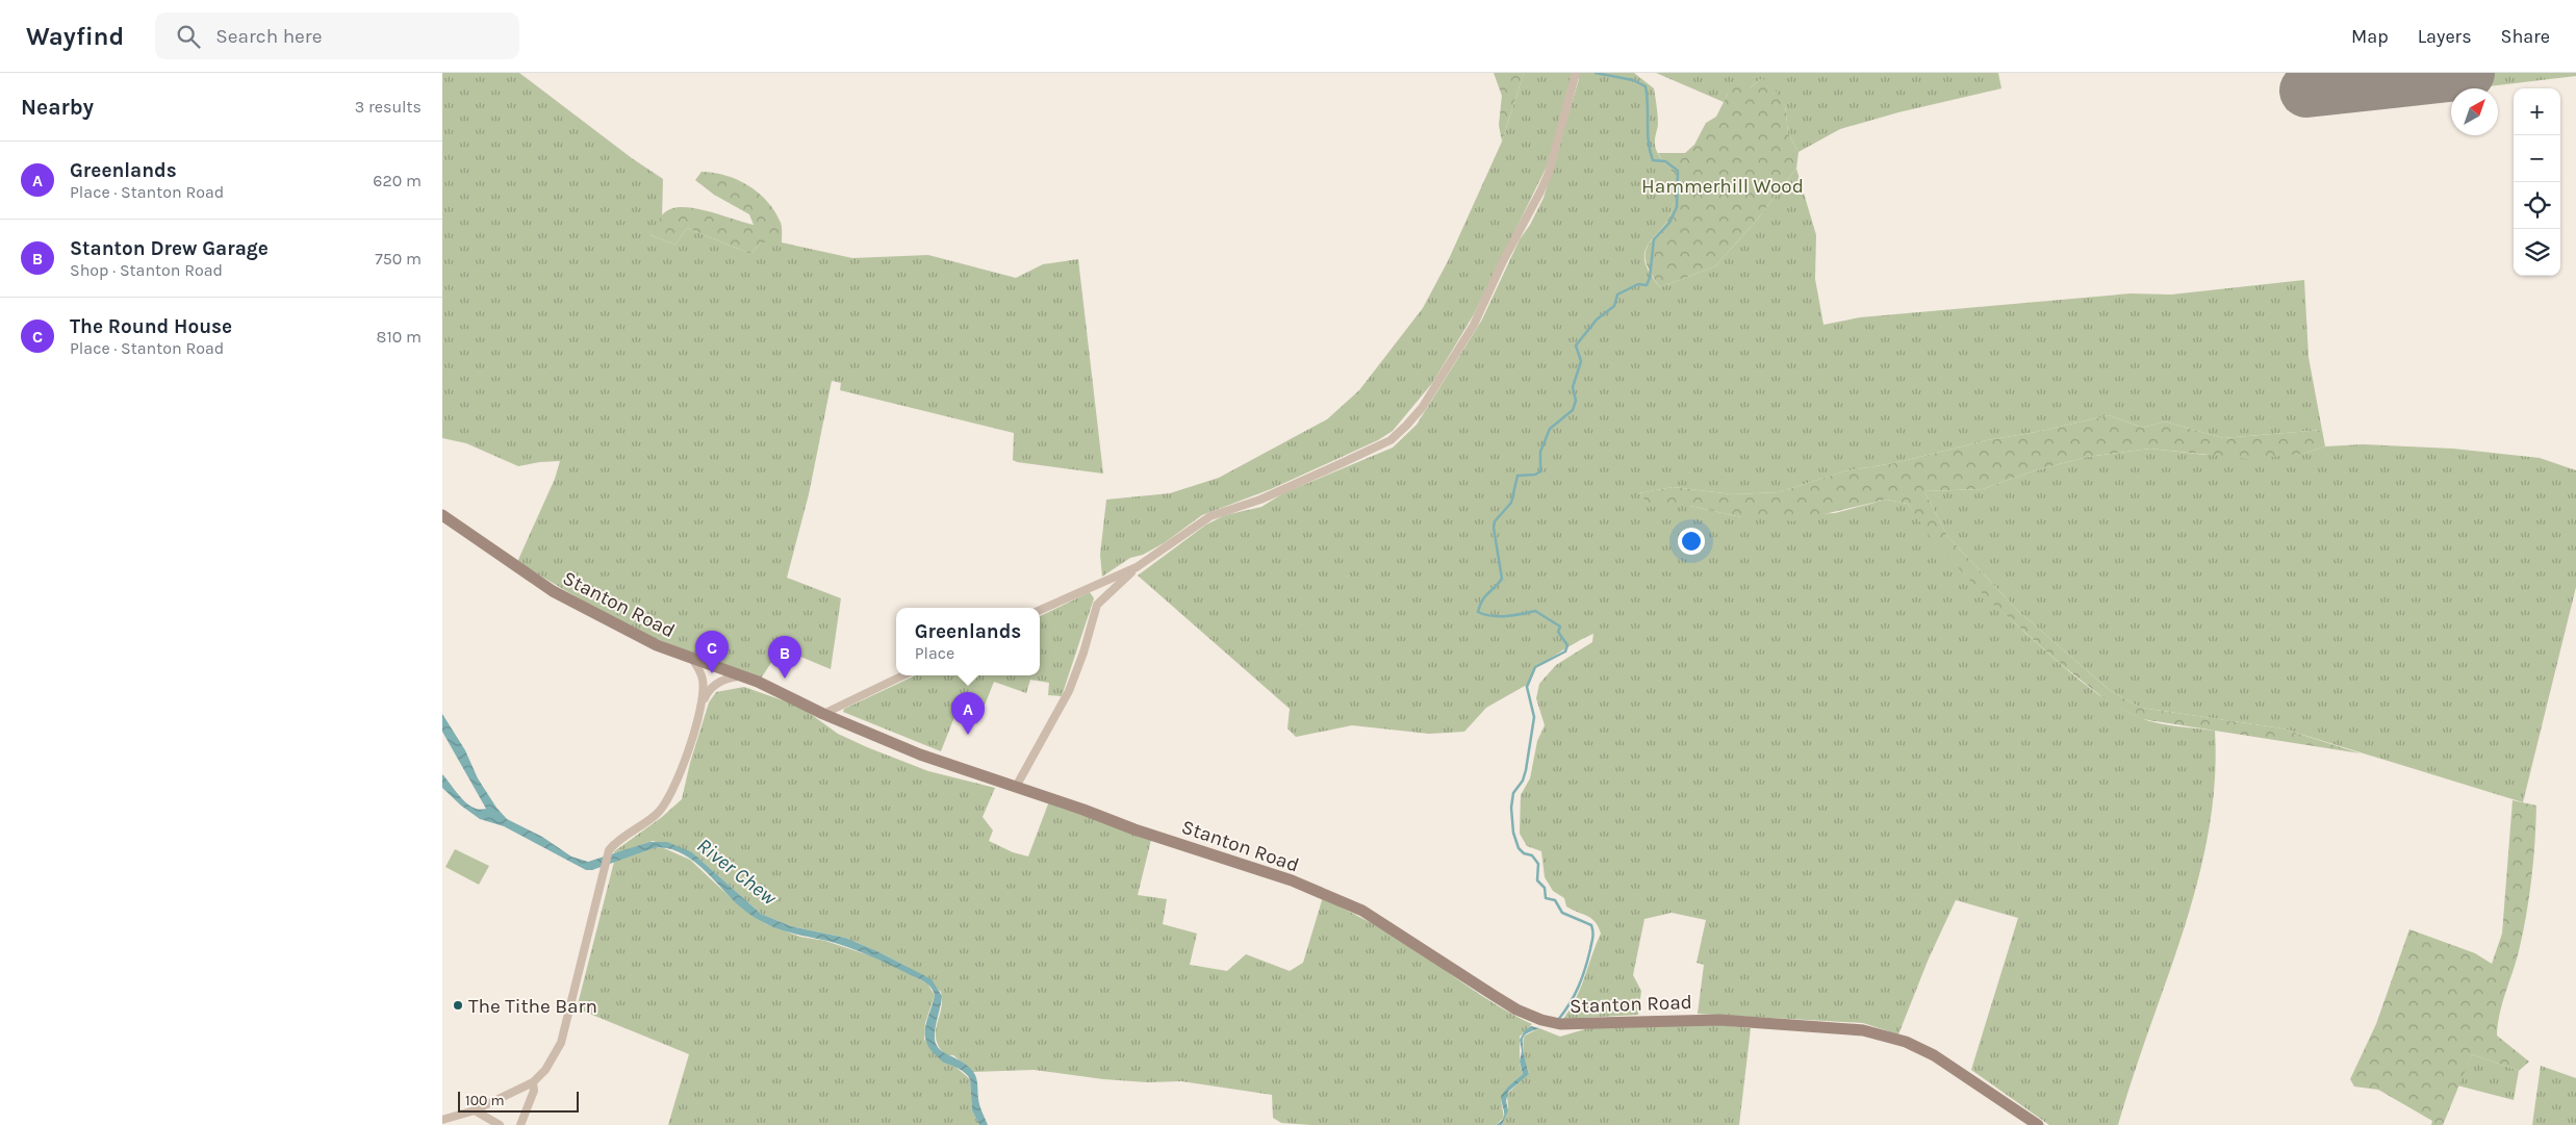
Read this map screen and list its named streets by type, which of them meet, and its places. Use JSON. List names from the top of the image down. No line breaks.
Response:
{"streets":{"main road":["Stanton Road"]},"water":["River Chew"],"parks":["Hammerhill Wood"],"places":["The Tithe Barn"],"scale_bar":"100 m","north":"top right","page":{"header":"Wayfind","search":"Search here","nav":["Map","Layers","Share"],"heading":["Nearby","3 results"],"map_buttons":["+","−"],"list":[{"mark":"A","name":"Greenlands","note":"Place · Stanton Road","value":"620 m"},{"mark":"B","name":"Stanton Drew Garage","note":"Shop · Stanton Road","value":"750 m"},{"mark":"C","name":"The Round House","note":"Place · Stanton Road","value":"810 m"}],"popup":["Greenlands","Place"],"pins":["C","B","A"],"scale":"100 m"}}
